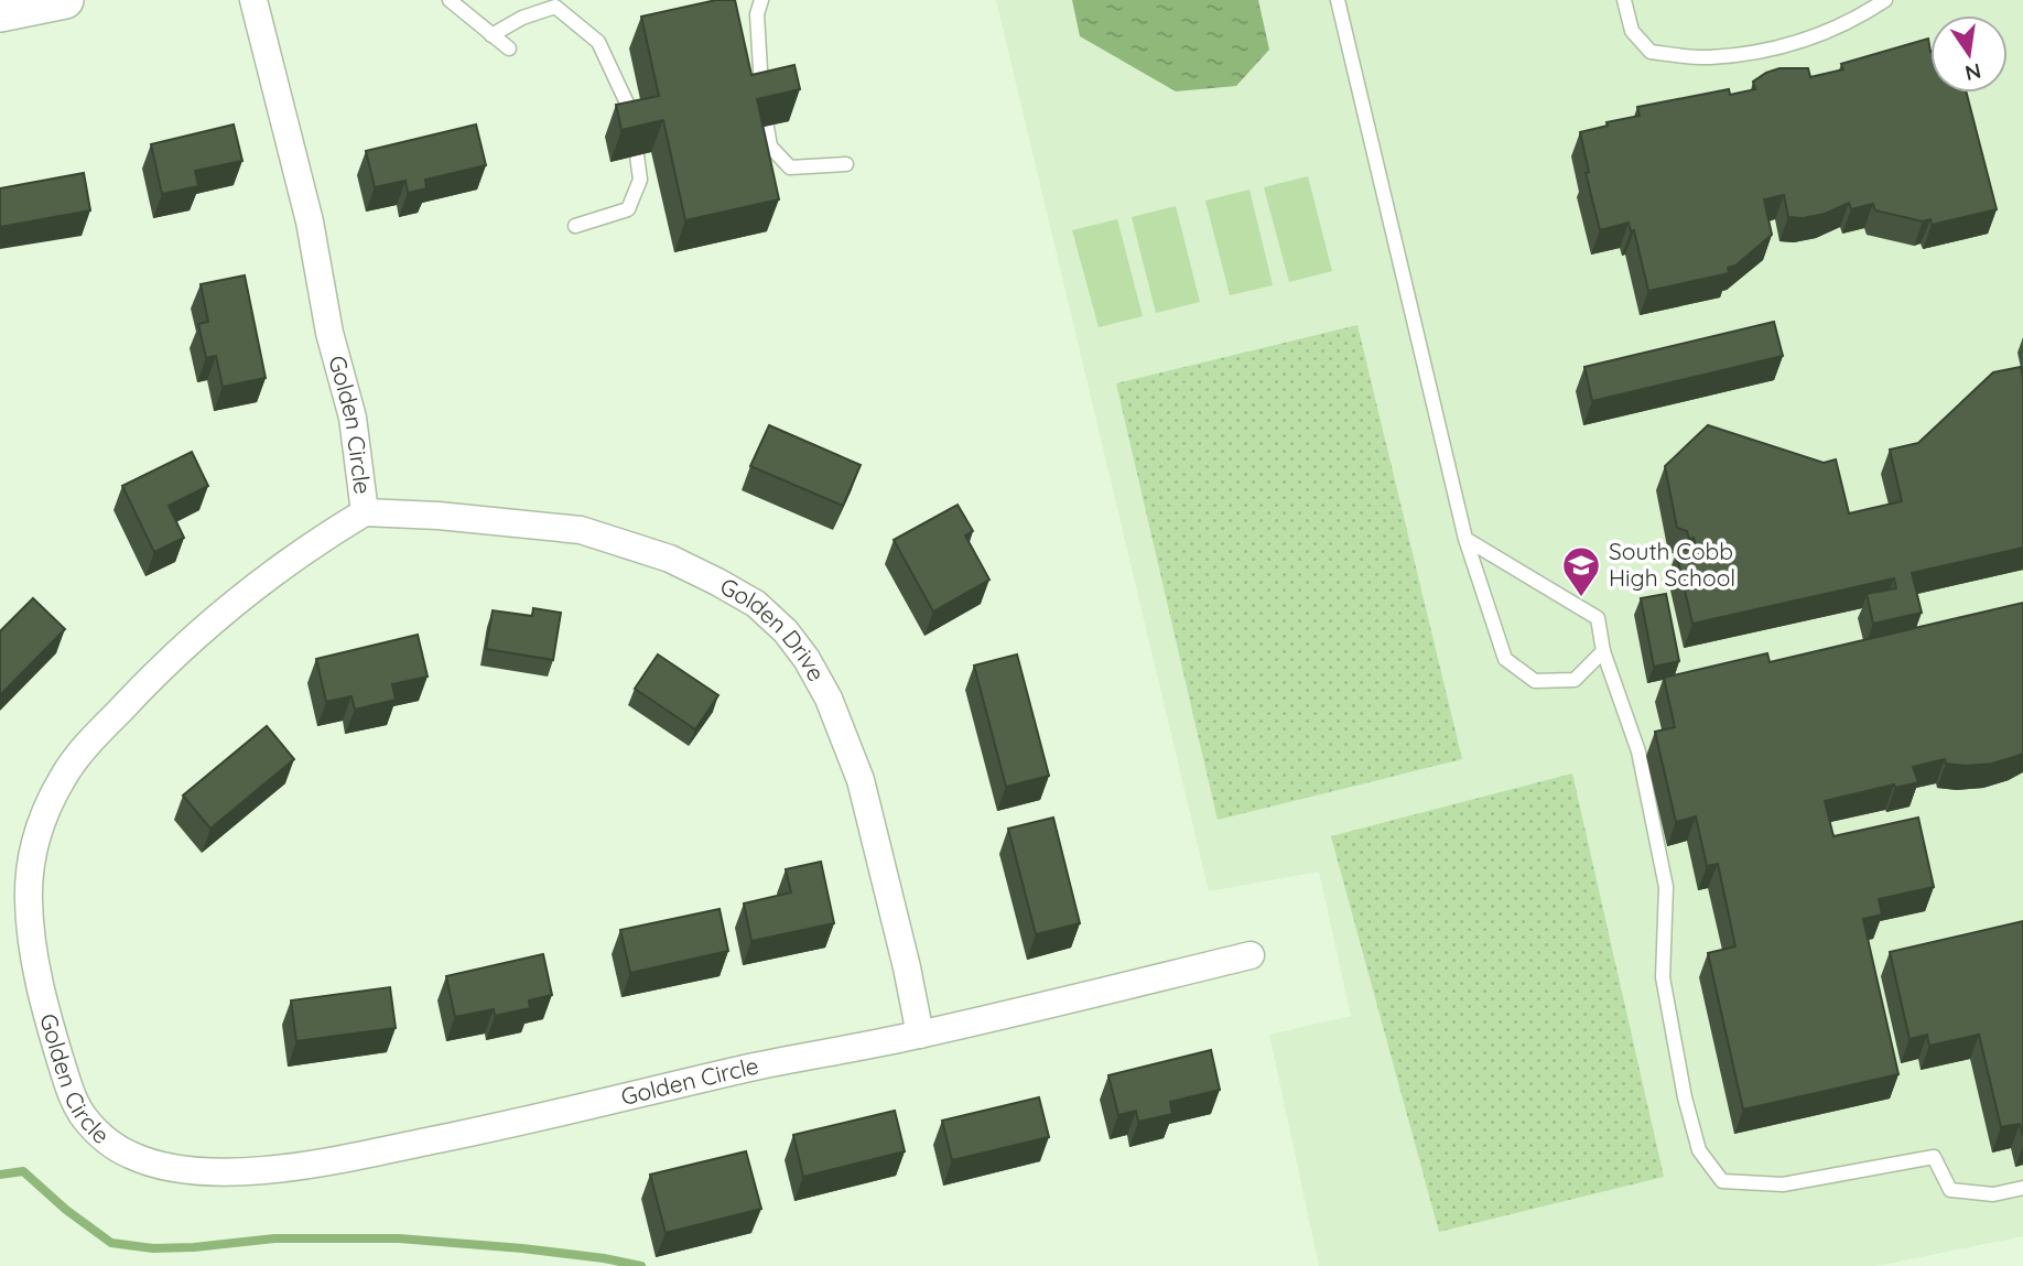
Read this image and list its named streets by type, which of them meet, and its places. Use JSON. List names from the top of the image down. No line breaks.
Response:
{"streets":{"street":["Golden Circle","Golden Drive"]},"crossings":[["Golden Circle","Golden Drive"]],"places":{"school or university":["South Cobb High School"]},"north":"bottom"}
